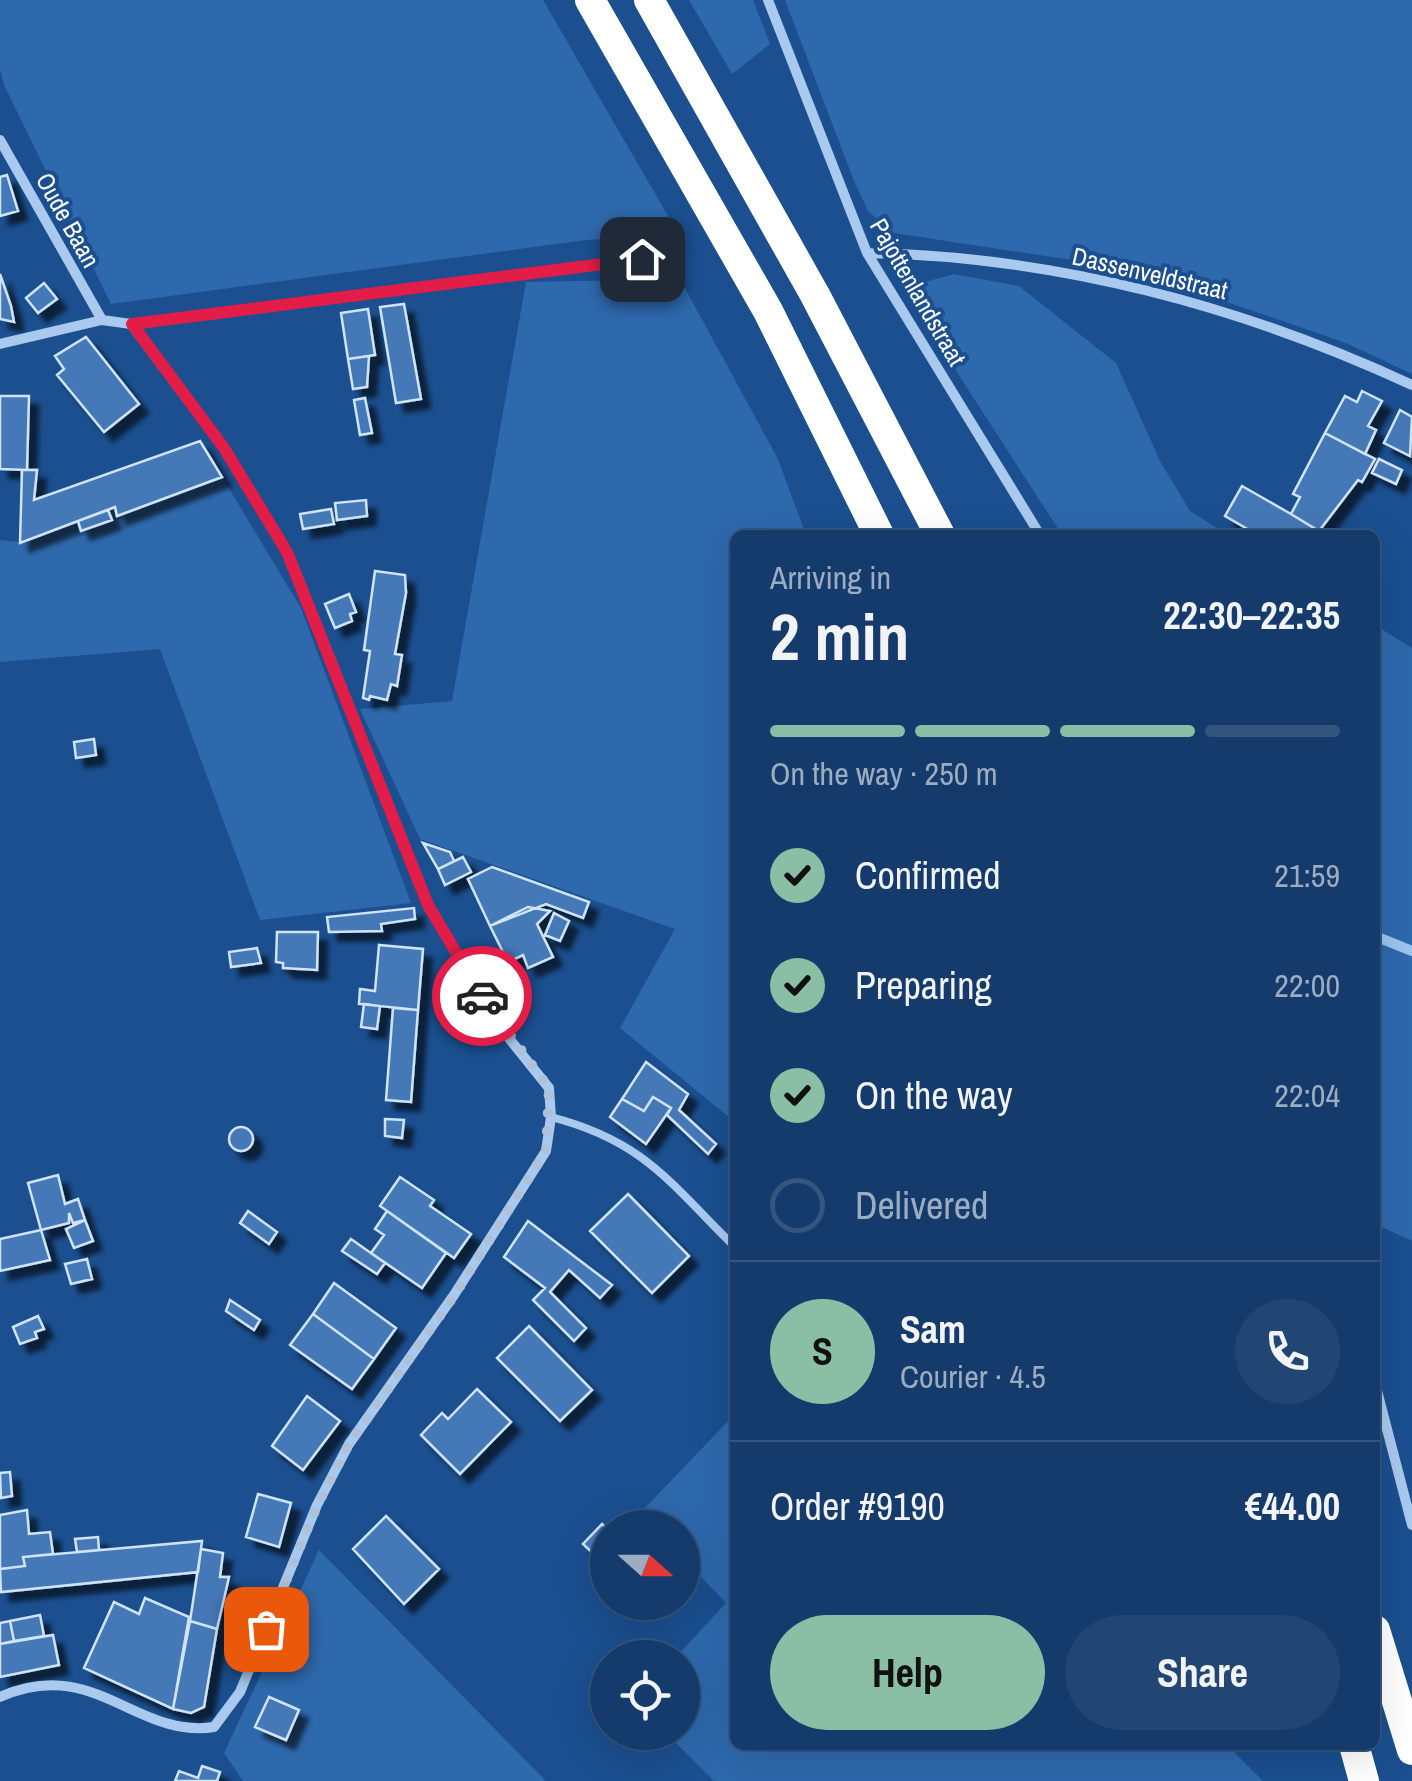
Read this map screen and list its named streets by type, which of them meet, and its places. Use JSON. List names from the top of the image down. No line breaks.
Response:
{"streets":{"street":["Oude Baan","Dassenveldstraat","Pajottenlandstraat"]},"crossings":[["Dassenveldstraat","Pajottenlandstraat"]],"north":"right","page":{"heading":["2 min","Arriving in","22:30–22:35"],"panel":["Sam","Courier · 4.5","Order #9190","€44.00"],"bar":"On the way · 250 m","list":[["Confirmed","21:59"],["Preparing","22:00"],["On the way","22:04"],"Delivered"],"round":"S","buttons":["Help","Share"]}}
